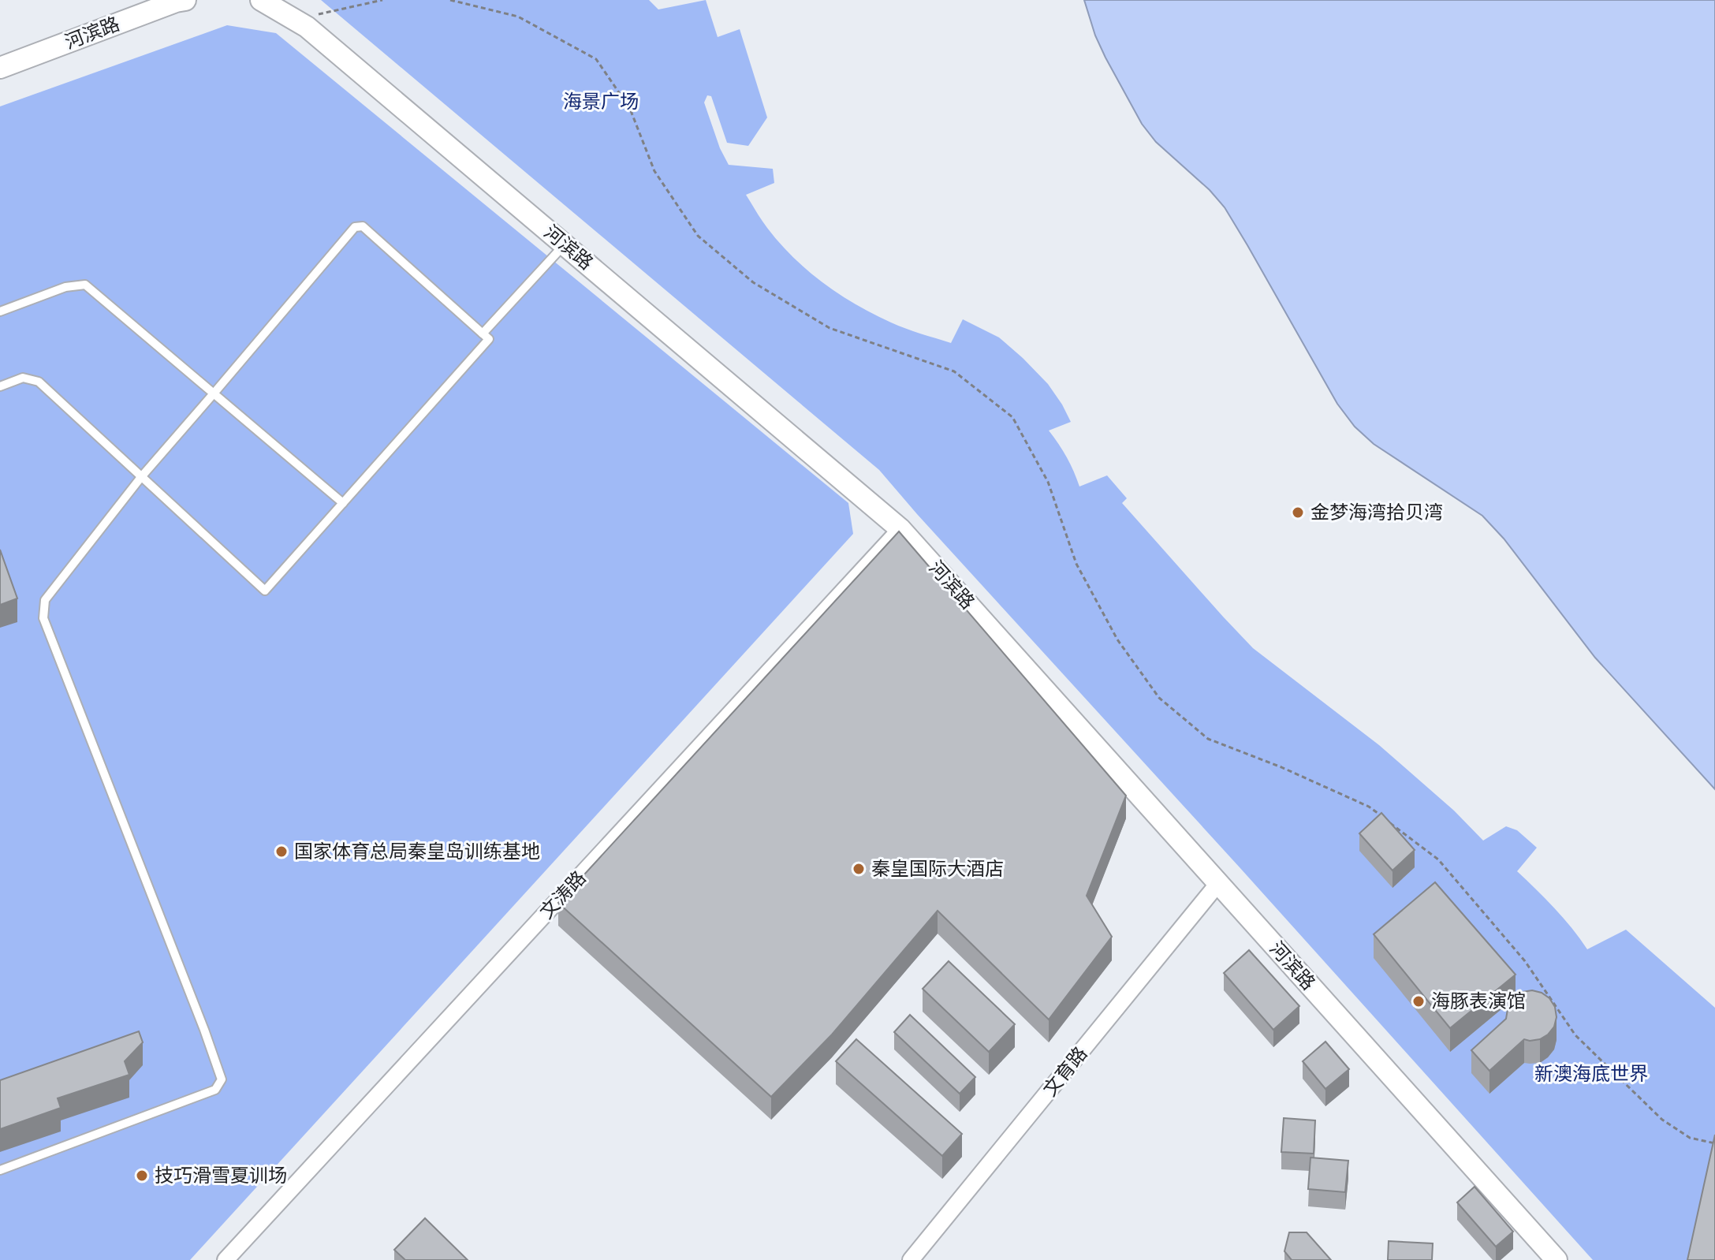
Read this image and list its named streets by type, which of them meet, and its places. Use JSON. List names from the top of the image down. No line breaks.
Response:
{"streets":{"street":["河滨路","文涛路","文育路"]},"crossings":[["河滨路","文涛路"],["河滨路","文育路"]],"parks":["海景广场","新澳海底世界"],"places":["金梦海湾拾贝湾","国家体育总局秦皇岛训练基地","秦皇国际大酒店","海豚表演馆","技巧滑雪夏训场"]}
